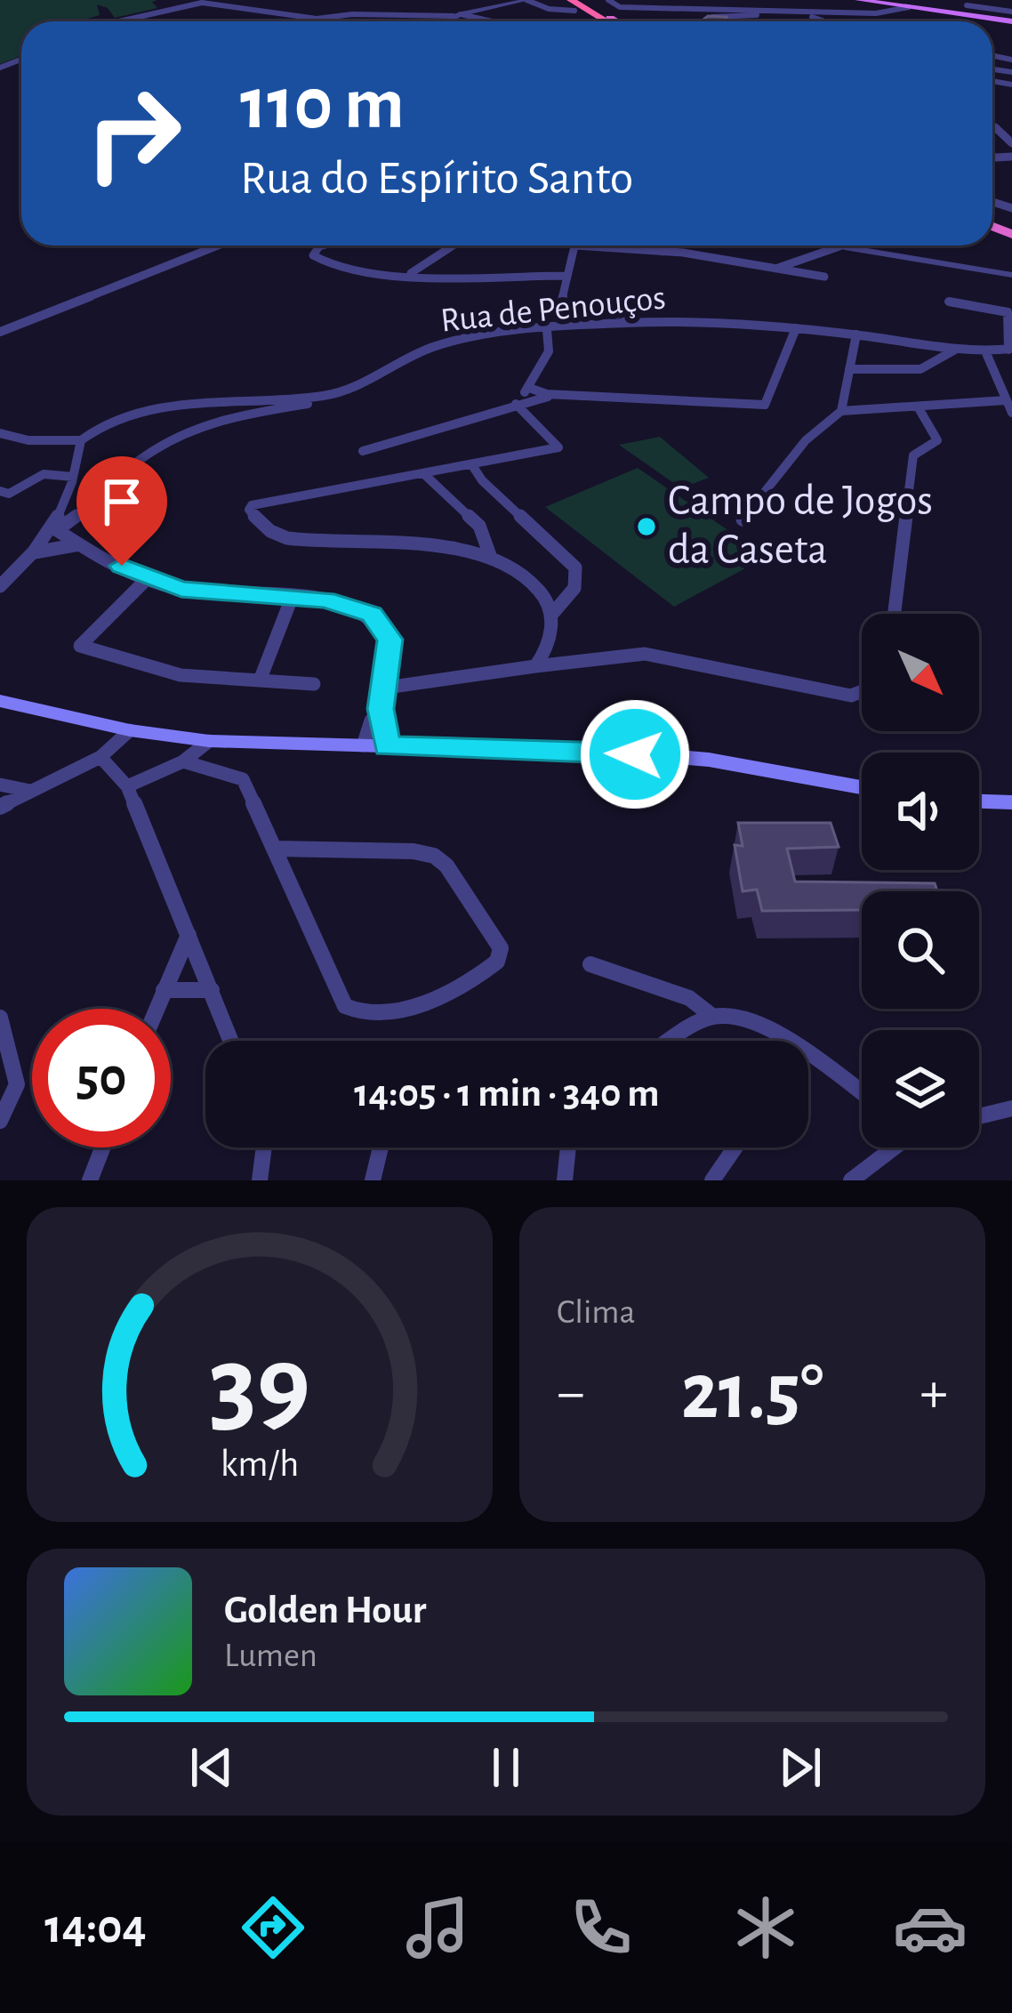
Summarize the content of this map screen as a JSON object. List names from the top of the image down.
{
  "streets": {
    "street": ["Rua de Penouços"]
  },
  "places": ["Campo de Jogos da Caseta"],
  "north": "bottom right",
  "page": {
    "turn": ["110 m", "Rua do Espírito Santo"],
    "limit": "50",
    "trip": "14:05 · 1 min · 340 m",
    "tile": "Clima",
    "heat": ["−", "21.5°", "+"],
    "song": ["Golden Hour", "Lumen"],
    "tabs": "14:04",
    "gauge": ["39", "km/h"]
  }
}
